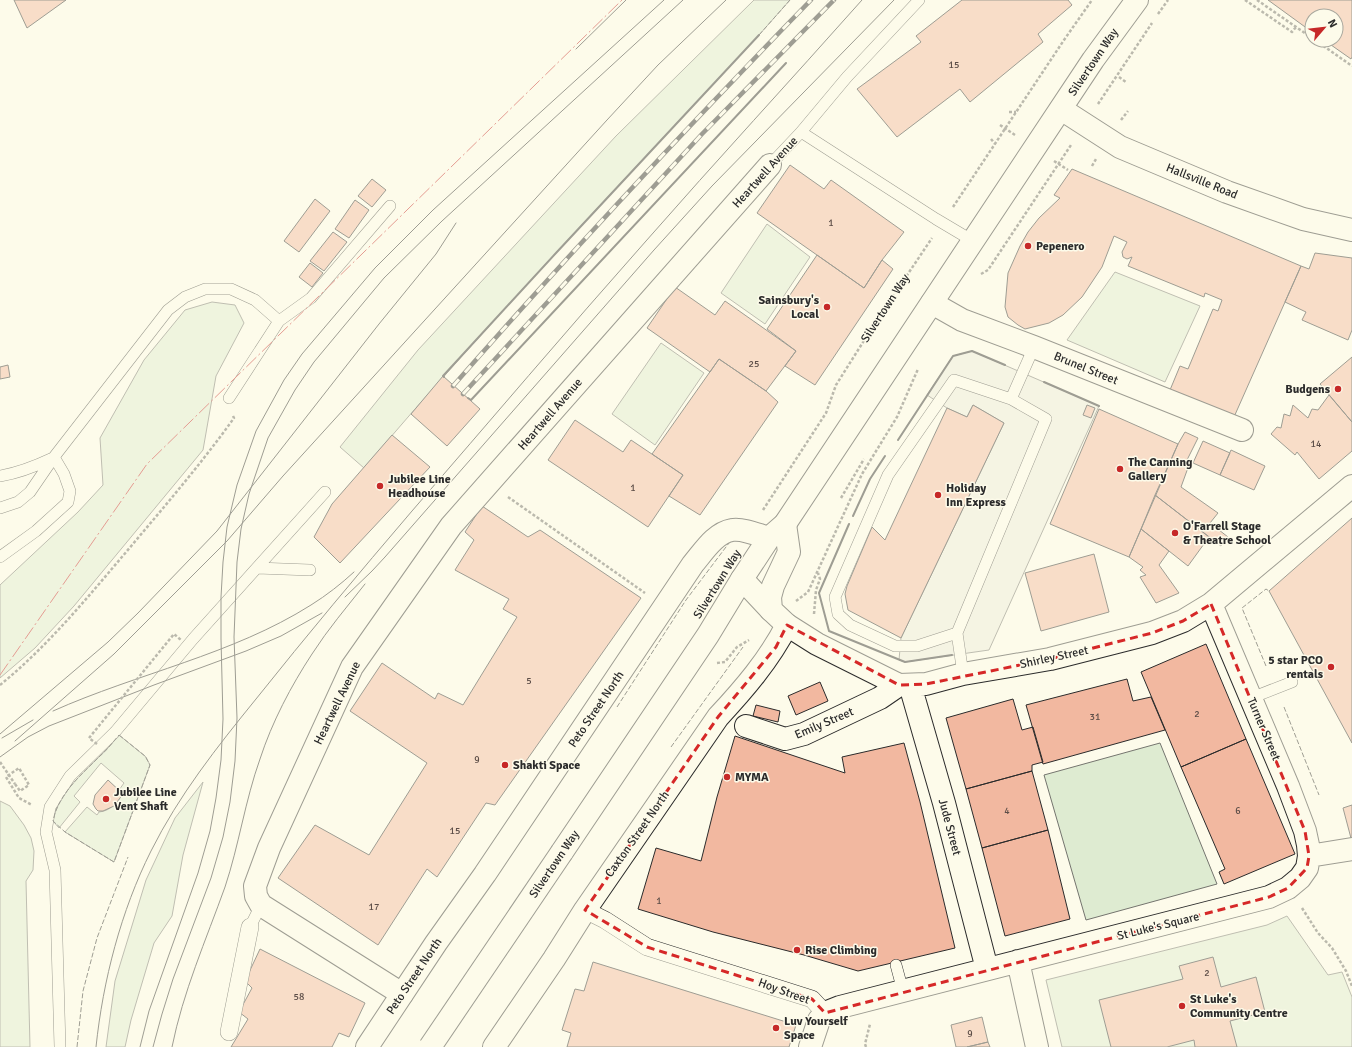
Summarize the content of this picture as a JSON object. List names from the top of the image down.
{
  "streets": {
    "street": [
      "Silvertown Way",
      "Heartwell Avenue",
      "Hallsville Road",
      "Brunel Street",
      "Shirley Street",
      "Peto Street North",
      "Emily Street",
      "Turner Street",
      "Jude Street",
      "Caxton Street North",
      "St Luke's Square",
      "Hoy Street"
    ]
  },
  "crossings": [
    ["Silvertown Way", "Heartwell Avenue"],
    ["Silvertown Way", "Hallsville Road"],
    ["Silvertown Way", "Brunel Street"],
    ["Silvertown Way", "Peto Street North"],
    ["Shirley Street", "Emily Street"],
    ["Shirley Street", "Turner Street"],
    ["Shirley Street", "Jude Street"],
    ["Emily Street", "Jude Street"],
    ["Turner Street", "St Luke's Square"],
    ["Jude Street", "St Luke's Square"],
    ["Caxton Street North", "Hoy Street"]
  ],
  "places": [
    "Pepenero",
    "Sainsbury's Local",
    "Budgens",
    "The Canning Gallery",
    "Jubilee Line Headhouse",
    "Holiday Inn Express",
    "O'Farrell Stage & Theatre School",
    "5 star PCO rentals",
    "Shakti Space",
    "MYMA",
    "Jubilee Line Vent Shaft",
    "Rise Climbing",
    "St Luke's Community Centre",
    "Luv Yourself Space"
  ],
  "house_numbers": [
    "15",
    "1",
    "25",
    "14",
    "1",
    "5",
    "2",
    "31",
    "9",
    "4",
    "6",
    "15",
    "1",
    "17",
    "2",
    "58",
    "9"
  ],
  "north": "top right"
}
